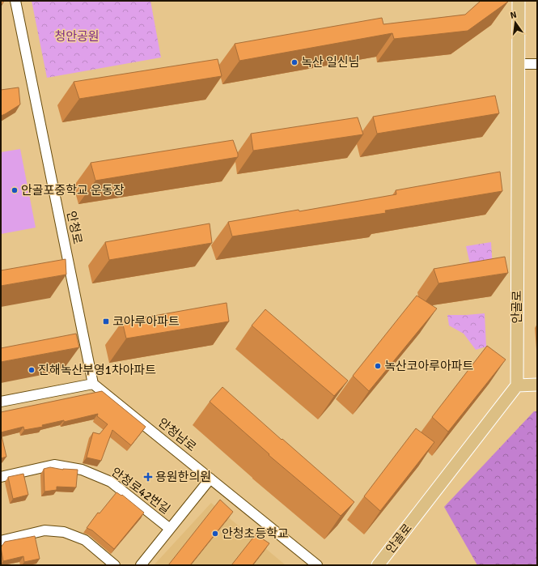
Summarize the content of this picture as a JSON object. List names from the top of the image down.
{
  "streets": {
    "main road": ["안골로"],
    "street": ["안청로", "안청남로", "안청로42번길"]
  },
  "crossings": [
    ["안청로", "안청남로"]
  ],
  "parks": ["청안공원"],
  "places": {
    "other": [
      "녹산 일신님",
      "안골포중학교 운동장",
      "녹산코아루아파트",
      "진해녹산부영1차아파트",
      "안청초등학교"
    ],
    "transit": ["코아루아파트"],
    "health": ["용원한의원"]
  },
  "north": "top"
}
